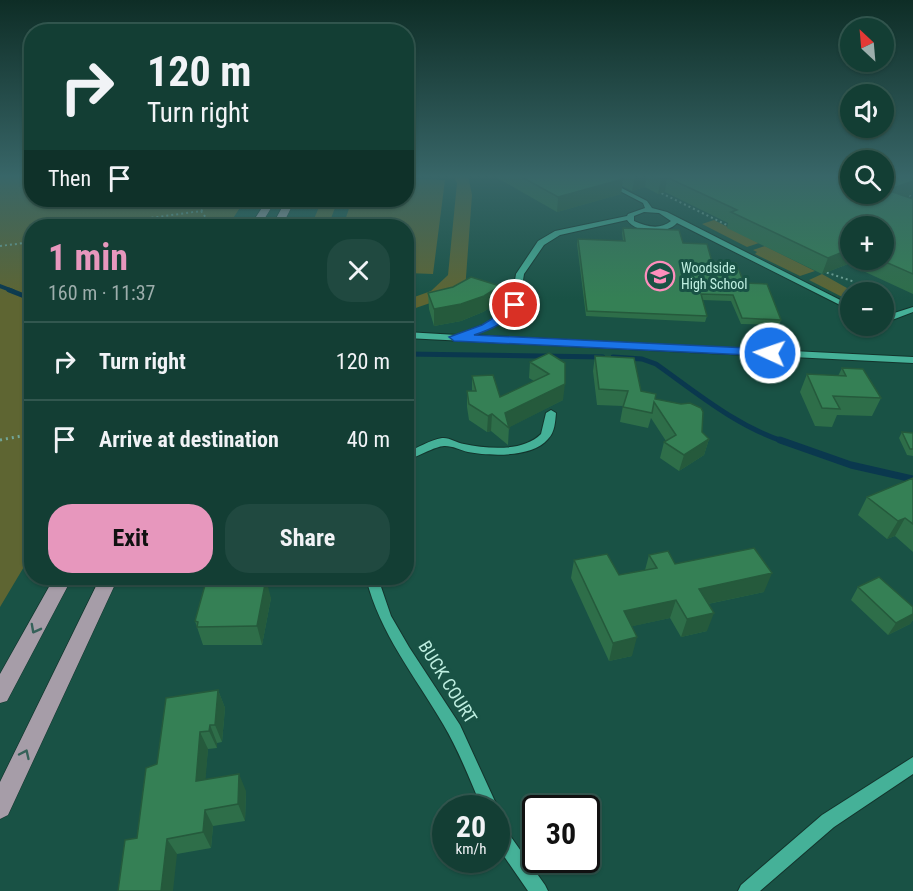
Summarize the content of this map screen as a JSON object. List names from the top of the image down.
{
  "streets": {
    "street": ["BUCK COURT"]
  },
  "places": {
    "school or university": ["Woodside High School"]
  },
  "north": "top left",
  "page": {
    "map_buttons": ["+", "−"],
    "turn": ["120 m", "Turn right"],
    "then": "Then",
    "heading": ["1 min", "160 m · 11:37"],
    "list": [
      {
        "name": "Turn right",
        "value": "120 m"
      },
      {
        "name": "Arrive at destination",
        "value": "40 m"
      }
    ],
    "buttons": ["Exit", "Share"],
    "speed": "20 km/h",
    "limit": "30"
  }
}
